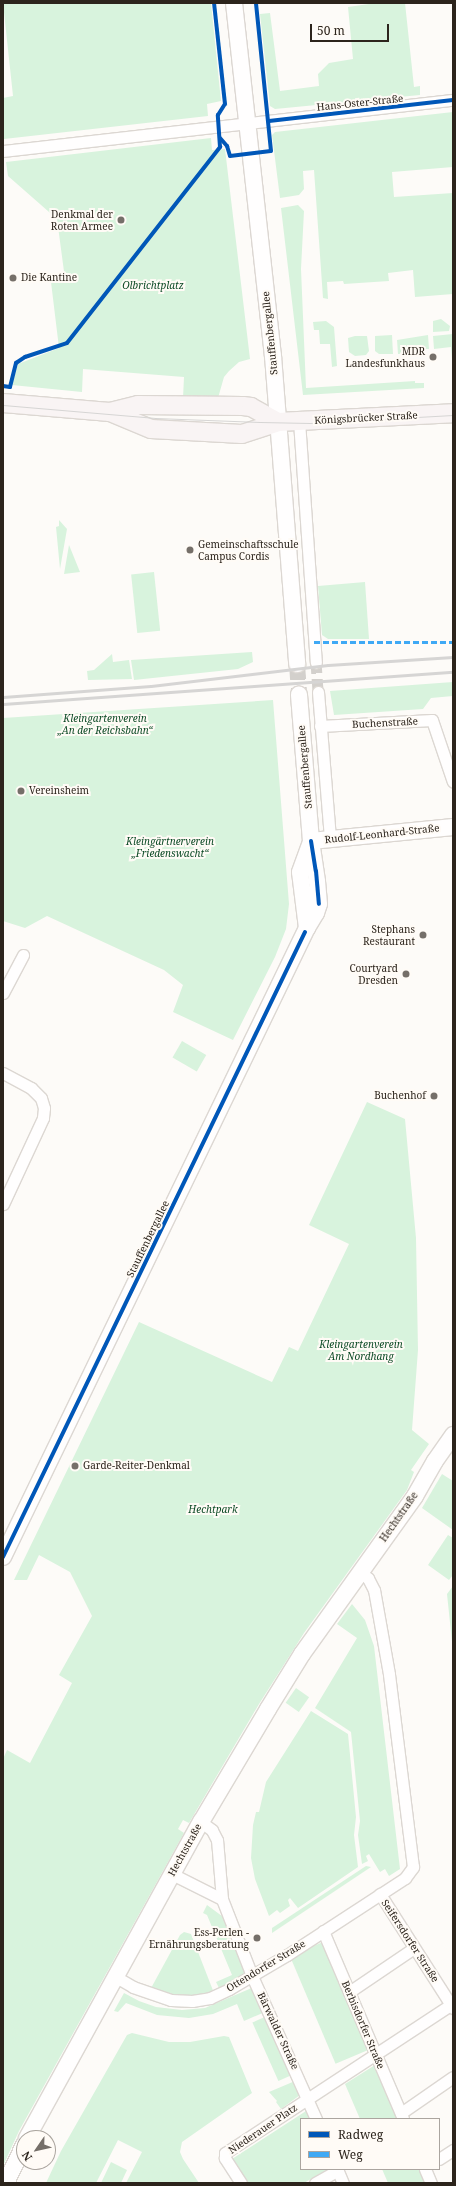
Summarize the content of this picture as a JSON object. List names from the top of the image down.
{
  "streets": {
    "main road": [
      "Stauffenbergallee",
      "Königsbrücker Straße",
      "Rudolf-Leonhard-Straße",
      "Hechtstraße"
    ],
    "street": [
      "Hans-Oster-Straße",
      "Buchenstraße",
      "Seifersdorfer Straße",
      "Ottendorfer Straße",
      "Berbisdorfer Straße",
      "Bärwalder Straße",
      "Niederauer Platz"
    ]
  },
  "crossings": [
    ["Hans-Oster-Straße", "Stauffenbergallee"],
    ["Stauffenbergallee", "Königsbrücker Straße"],
    ["Stauffenbergallee", "Buchenstraße"],
    ["Stauffenbergallee", "Rudolf-Leonhard-Straße"],
    ["Hechtstraße", "Ottendorfer Straße"],
    ["Hechtstraße", "Bärwalder Straße"],
    ["Seifersdorfer Straße", "Ottendorfer Straße"],
    ["Ottendorfer Straße", "Berbisdorfer Straße"],
    ["Ottendorfer Straße", "Bärwalder Straße"],
    ["Bärwalder Straße", "Niederauer Platz"]
  ],
  "parks": [
    "Olbrichtplatz",
    "Kleingartenverein „An der Reichsbahn“",
    "Kleingärtnerverein „Friedenswacht“",
    "Kleingartenverein Am Nordhang",
    "Hechtpark"
  ],
  "places": [
    "Denkmal der Roten Armee",
    "Die Kantine",
    "MDR Landesfunkhaus",
    "Gemeinschaftsschule Campus Cordis",
    "Vereinsheim",
    "Stephans Restaurant",
    "Courtyard Dresden",
    "Buchenhof",
    "Garde-Reiter-Denkmal",
    "Ess-Perlen - Ernährungsberatung"
  ],
  "legend": ["Radweg", "Weg"],
  "scale_bar": "50 m",
  "north": "bottom left"
}
